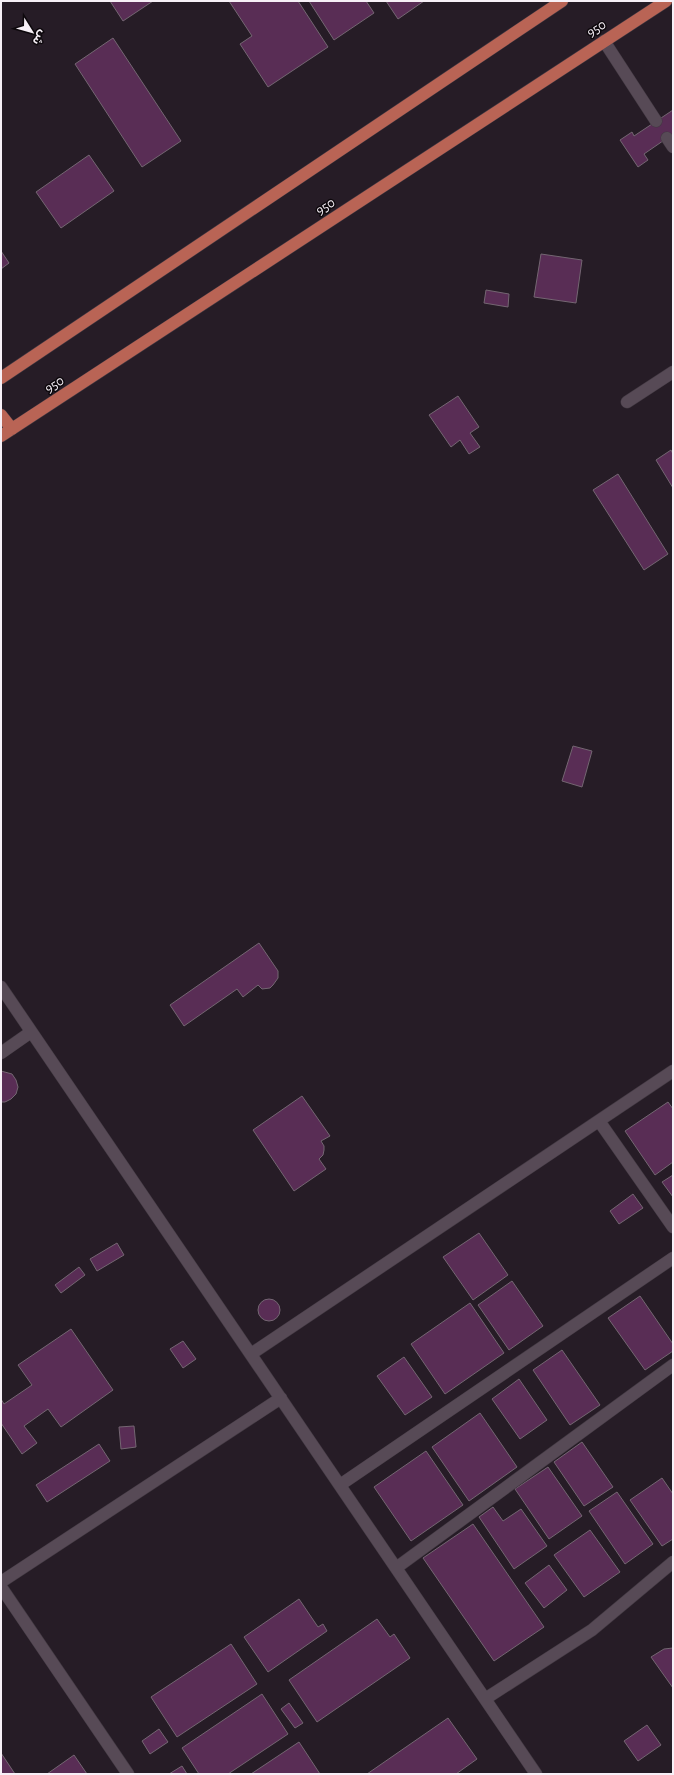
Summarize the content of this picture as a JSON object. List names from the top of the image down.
{
  "streets": {
    "main road": ["950"]
  },
  "north": "bottom right"
}
